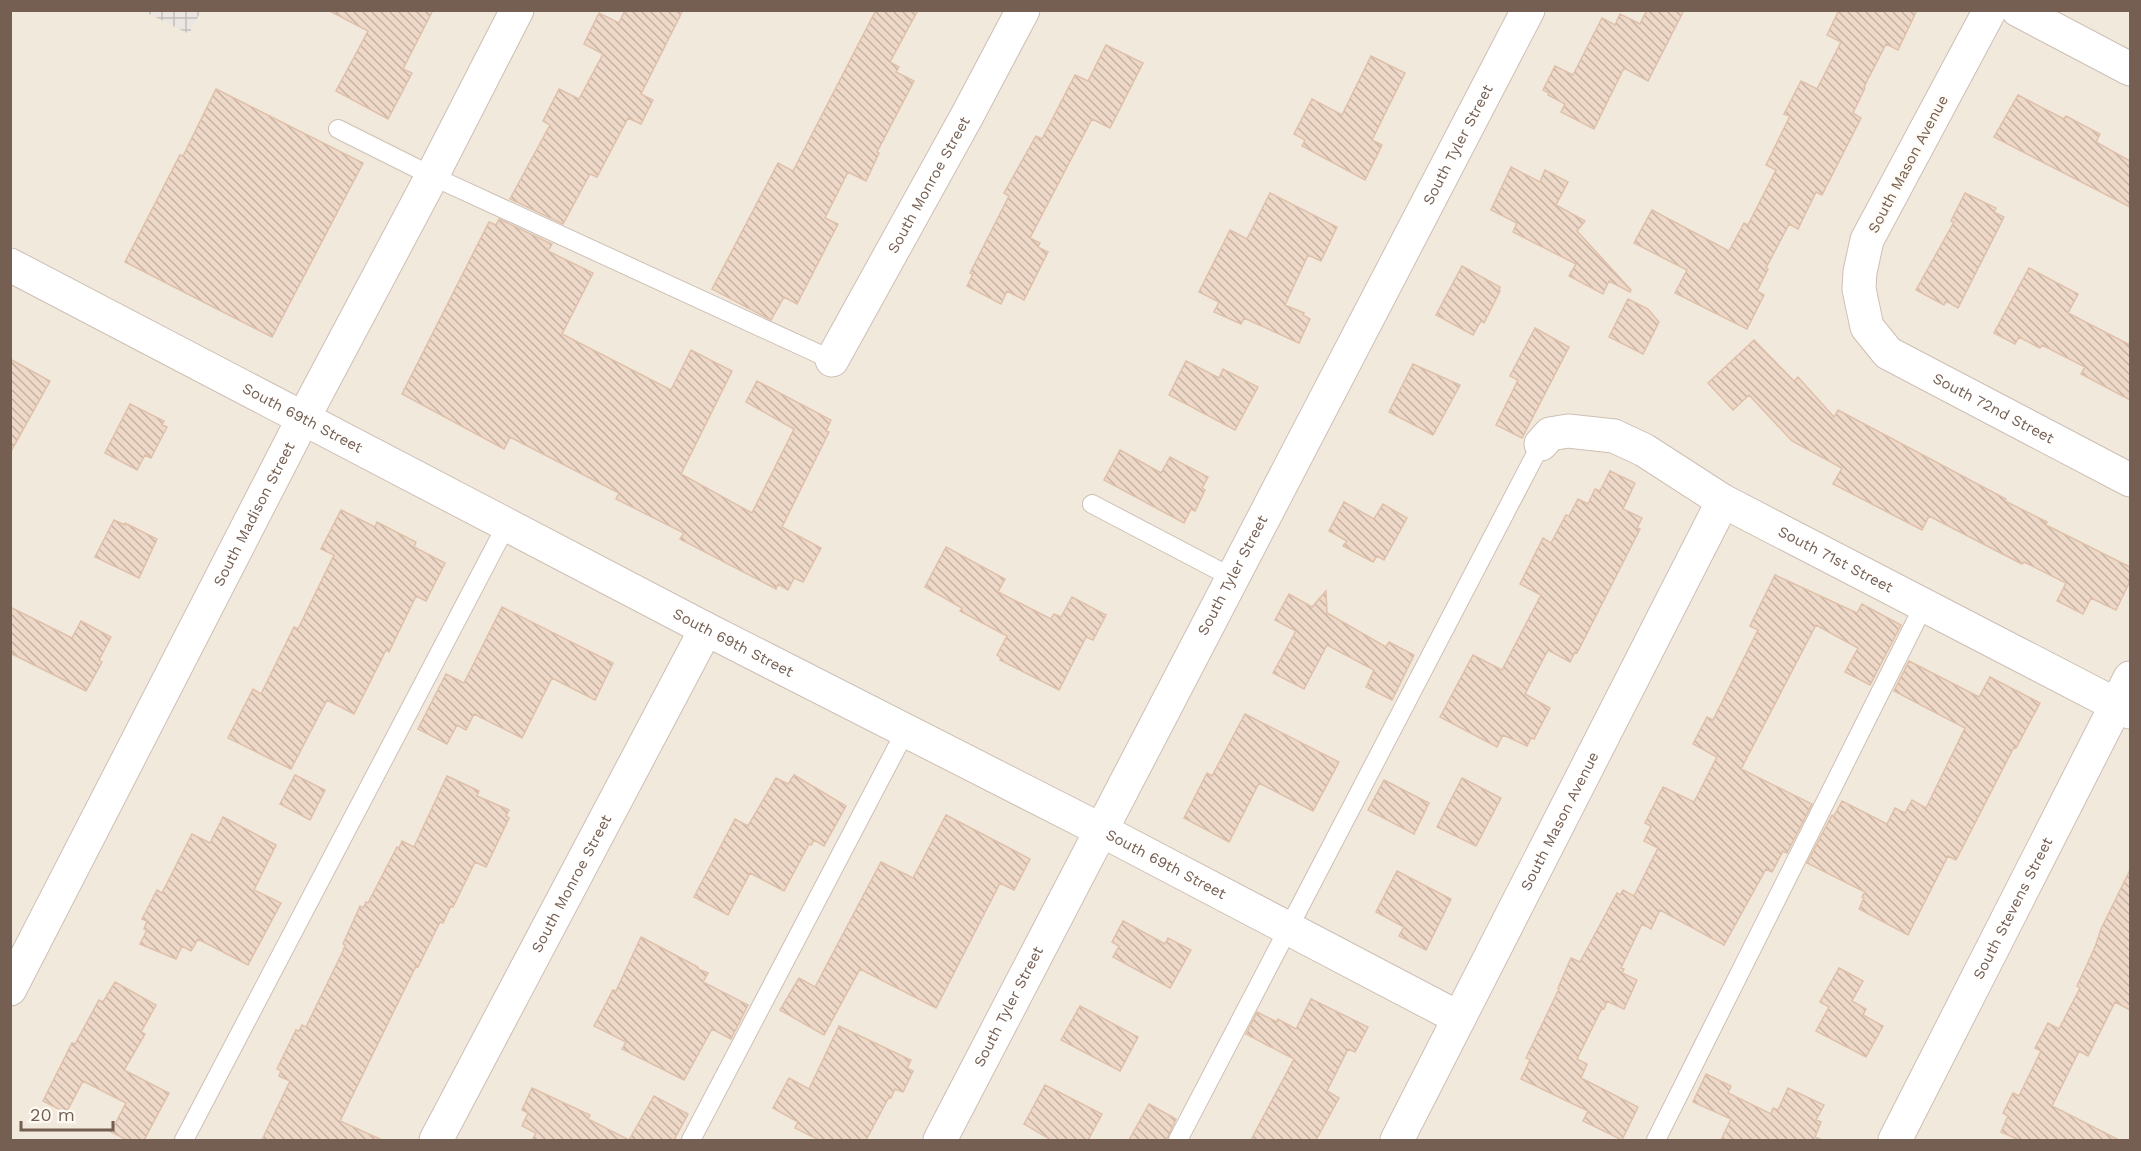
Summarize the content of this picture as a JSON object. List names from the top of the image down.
{
  "streets": {
    "street": [
      "South Tyler Street",
      "South Mason Avenue",
      "South Monroe Street",
      "South 72nd Street",
      "South 69th Street",
      "South Madison Street",
      "South 71st Street",
      "South Stevens Street"
    ]
  },
  "crossings": [
    ["South Tyler Street", "South 69th Street"],
    ["South Mason Avenue", "South 72nd Street"],
    ["South Mason Avenue", "South 69th Street"],
    ["South Mason Avenue", "South 71st Street"],
    ["South Monroe Street", "South 69th Street"],
    ["South 69th Street", "South Madison Street"],
    ["South 71st Street", "South Stevens Street"]
  ],
  "scale_bar": "20 m"
}
